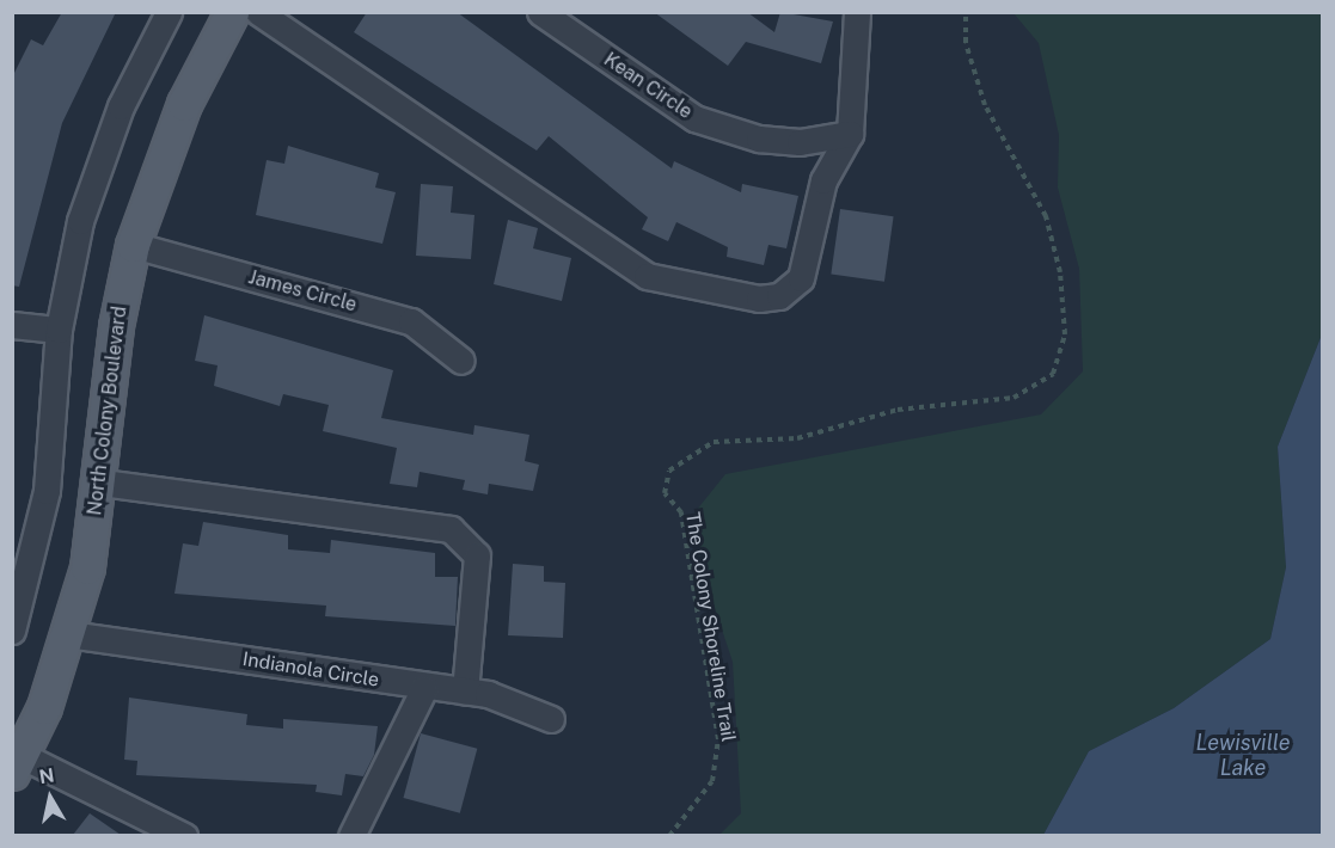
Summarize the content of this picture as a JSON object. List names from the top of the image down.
{
  "streets": {
    "main road": ["North Colony Boulevard"],
    "street": ["Kean Circle", "James Circle", "Indianola Circle"],
    "path": ["The Colony Shoreline Trail"]
  },
  "crossings": [
    ["James Circle", "North Colony Boulevard"],
    ["North Colony Boulevard", "Indianola Circle"]
  ],
  "water": ["Lewisville Lake"],
  "north": "top"
}
